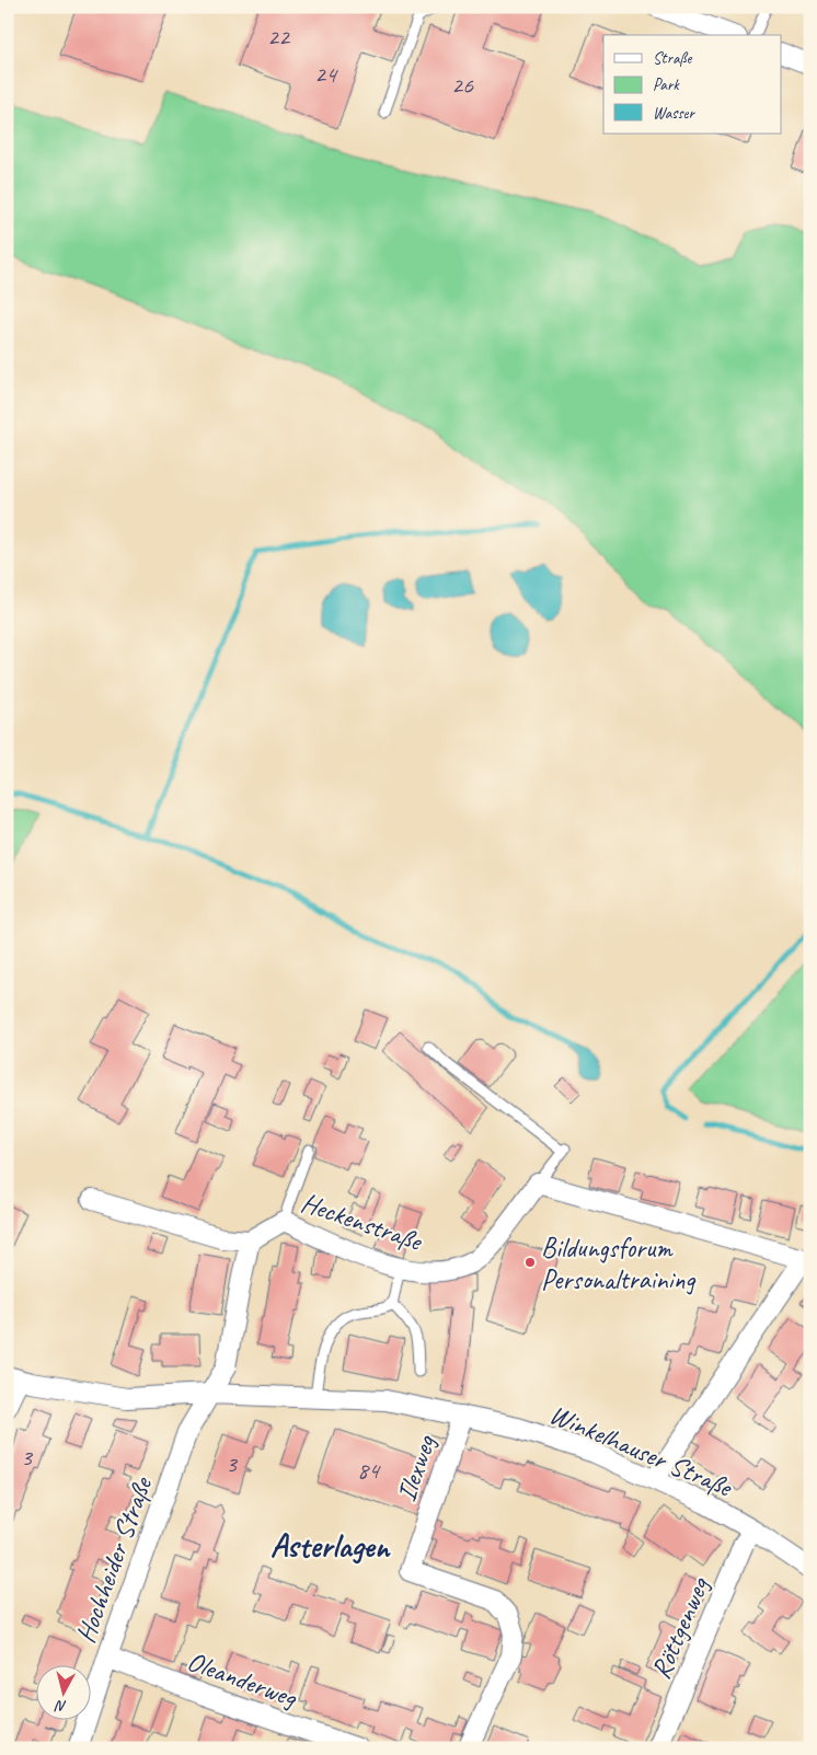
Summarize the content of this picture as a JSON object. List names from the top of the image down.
{
  "streets": {
    "street": [
      "Heckenstraße",
      "Winkelhauser Straße",
      "Ilexweg",
      "Hochheider Straße",
      "Röttgenweg",
      "Oleanderweg"
    ]
  },
  "crossings": [
    ["Winkelhauser Straße", "Ilexweg"],
    ["Winkelhauser Straße", "Hochheider Straße"],
    ["Winkelhauser Straße", "Röttgenweg"],
    ["Hochheider Straße", "Oleanderweg"]
  ],
  "districts": ["Asterlagen"],
  "places": ["Bildungsforum Personaltraining"],
  "house_numbers": [
    "22",
    "24",
    "26",
    "3",
    "3",
    "84"
  ],
  "legend": ["Straße", "Park", "Wasser"],
  "north": "bottom"
}
